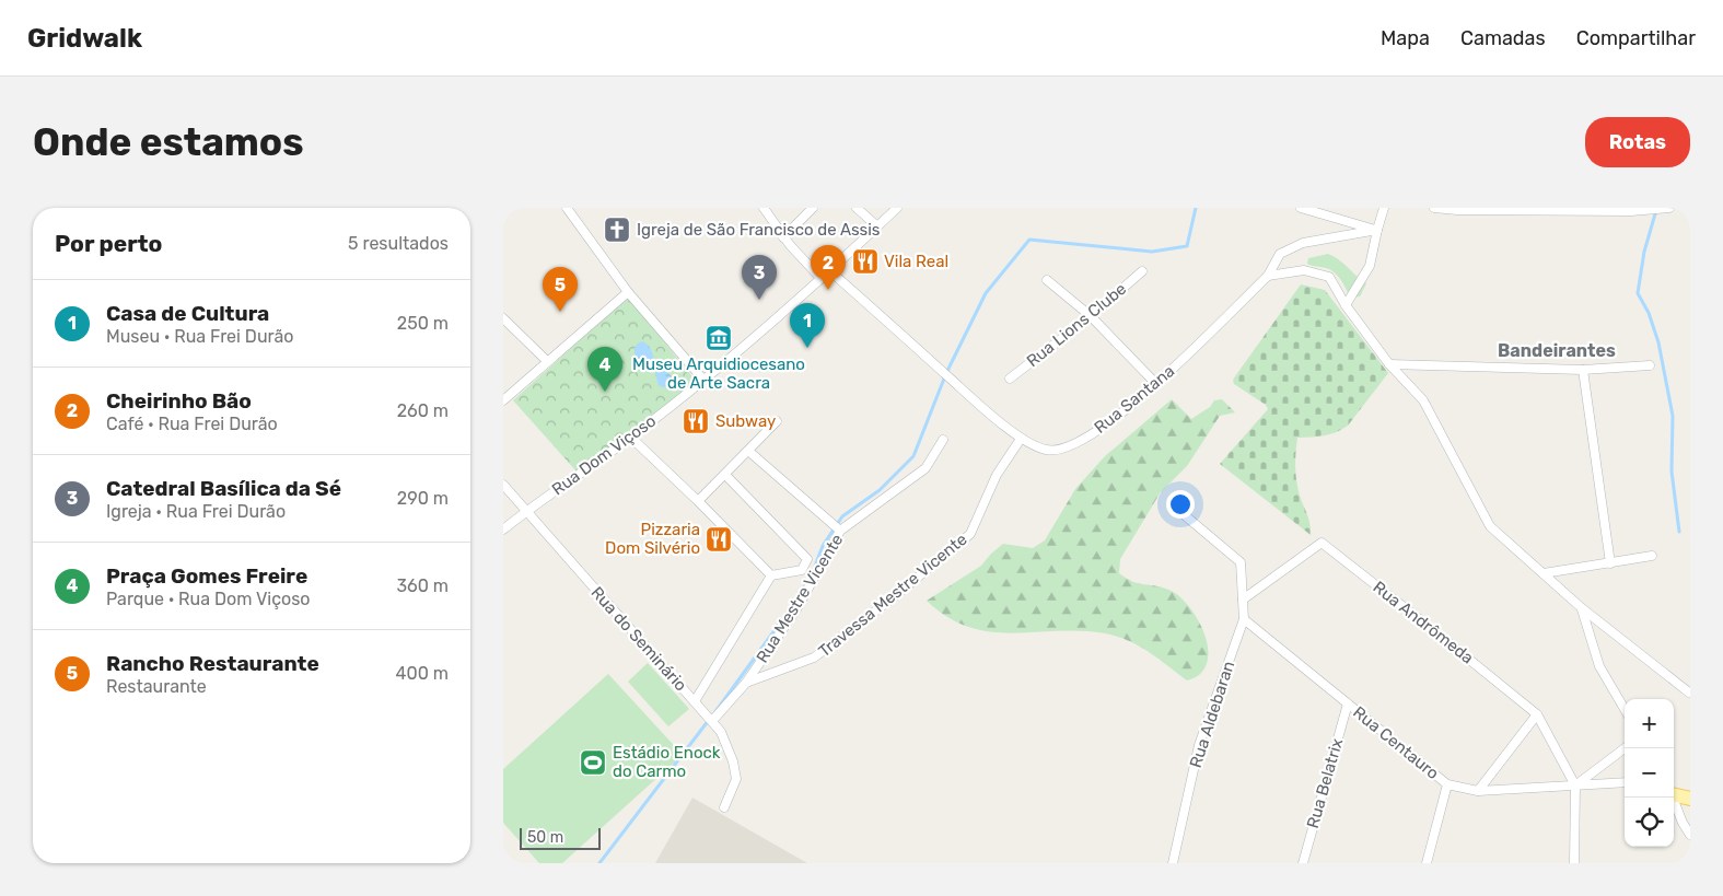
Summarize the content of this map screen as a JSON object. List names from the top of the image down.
{
  "streets": {
    "street": [
      "Rua Lions Clube",
      "Rua Santana",
      "Rua Dom Viçoso",
      "Travessa Mestre Vicente",
      "Rua Mestre Vicente",
      "Rua Andrômeda",
      "Rua do Seminário",
      "Rua Aldebaran",
      "Rua Centauro",
      "Rua Belatrix"
    ]
  },
  "crossings": [
    ["Rua Santana", "Rua Dom Viçoso"],
    ["Rua Santana", "Travessa Mestre Vicente"],
    ["Rua Dom Viçoso", "Rua do Seminário"],
    ["Travessa Mestre Vicente", "Rua Mestre Vicente"],
    ["Rua Mestre Vicente", "Rua do Seminário"],
    ["Rua Andrômeda", "Rua Aldebaran"],
    ["Rua Andrômeda", "Rua Centauro"],
    ["Rua Aldebaran", "Rua Centauro"],
    ["Rua Centauro", "Rua Belatrix"]
  ],
  "districts": ["Bandeirantes"],
  "places": {
    "church": ["Igreja de São Francisco de Assis"],
    "restaurant": ["Vila Real", "Subway", "Pizzaria Dom Silvério"],
    "museum": ["Museu Arquidiocesano de Arte Sacra"],
    "sports": ["Estádio Enock do Carmo"]
  },
  "scale_bar": "50 m",
  "page": {
    "header": "Gridwalk",
    "nav": ["Mapa", "Camadas", "Compartilhar"],
    "buttons": "Rotas",
    "title": "Onde estamos",
    "heading": ["Por perto", "5 resultados"],
    "pins": [
      "2",
      "3",
      "5",
      "1",
      "4"
    ],
    "list": [
      {
        "mark": "1",
        "name": "Casa de Cultura",
        "note": "Museu · Rua Frei Durão",
        "value": "250 m"
      },
      {
        "mark": "2",
        "name": "Cheirinho Bão",
        "note": "Café · Rua Frei Durão",
        "value": "260 m"
      },
      {
        "mark": "3",
        "name": "Catedral Basílica da Sé",
        "note": "Igreja · Rua Frei Durão",
        "value": "290 m"
      },
      {
        "mark": "4",
        "name": "Praça Gomes Freire",
        "note": "Parque · Rua Dom Viçoso",
        "value": "360 m"
      },
      {
        "mark": "5",
        "name": "Rancho Restaurante",
        "note": "Restaurante",
        "value": "400 m"
      }
    ],
    "map_buttons": ["+", "−"],
    "scale": "50 m"
  }
}
